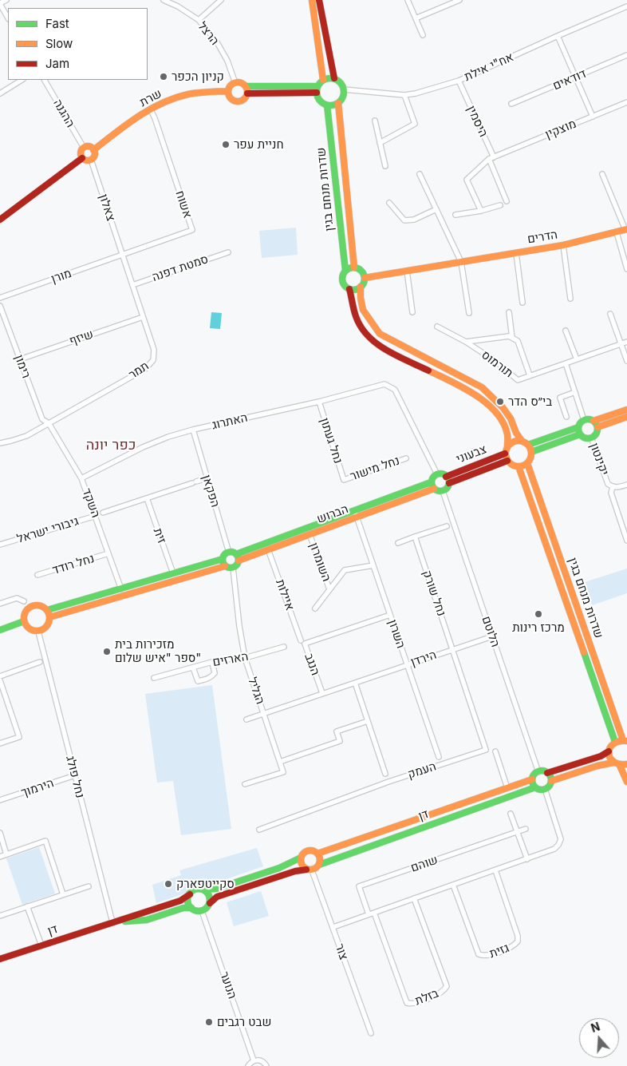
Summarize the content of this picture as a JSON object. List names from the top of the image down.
{
  "streets": {
    "street": [
      "הרצל",
      "אח\"י אילת",
      "דודאים",
      "שרת",
      "ההגנה",
      "היסמין",
      "מוצקין",
      "שדרות מנחם בגין",
      "אשוח",
      "צאלון",
      "הדרים",
      "סמטת דפנה",
      "מורן",
      "שיזף",
      "תורמוס",
      "רימון",
      "תמר",
      "האתרוג",
      "נחל געתון",
      "צבעוני",
      "יקינטון",
      "נחל מישור",
      "הפקאן",
      "השקד",
      "הברוש",
      "גיבורי ישראל",
      "זית",
      "השומרון",
      "נחל רודד",
      "נחל שורק",
      "איילות",
      "הלוטם",
      "השרון",
      "הירדן",
      "הארזים",
      "הנגב",
      "הגליל",
      "העמק",
      "נחל פולג",
      "הירמוך",
      "דן",
      "שוהם",
      "גזית",
      "צור",
      "הנוער",
      "בזלת"
    ]
  },
  "crossings": [
    ["הרצל", "שרת"],
    ["אח\"י אילת", "היסמין"],
    ["אח\"י אילת", "שדרות מנחם בגין"],
    ["שרת", "ההגנה"],
    ["שרת", "אשוח"],
    ["שרת", "צאלון"],
    ["ההגנה", "צאלון"],
    ["היסמין", "מוצקין"],
    ["שדרות מנחם בגין", "הדרים"],
    ["שדרות מנחם בגין", "צבעוני"],
    ["אשוח", "צאלון"],
    ["אשוח", "מורן"],
    ["אשוח", "תמר"],
    ["צאלון", "מורן"],
    ["צאלון", "תמר"],
    ["סמטת דפנה", "תמר"],
    ["מורן", "תמר"],
    ["שיזף", "רימון"],
    ["שיזף", "תמר"],
    ["רימון", "תמר"],
    ["רימון", "השקד"],
    ["תמר", "השקד"],
    ["האתרוג", "נחל געתון"],
    ["האתרוג", "צבעוני"],
    ["האתרוג", "הפקאן"],
    ["האתרוג", "השקד"],
    ["האתרוג", "הברוש"],
    ["האתרוג", "הלוטם"],
    ["נחל געתון", "נחל מישור"],
    ["צבעוני", "הברוש"],
    ["צבעוני", "הלוטם"],
    ["הפקאן", "הברוש"],
    ["הפקאן", "הגליל"],
    ["השקד", "גיבורי ישראל"],
    ["השקד", "נחל רודד"],
    ["הברוש", "השומרון"],
    ["הברוש", "איילות"],
    ["הברוש", "הלוטם"],
    ["הברוש", "השרון"],
    ["הברוש", "הגליל"],
    ["השומרון", "השרון"],
    ["נחל שורק", "הירדן"],
    ["נחל שורק", "העמק"],
    ["הלוטם", "הירדן"],
    ["הלוטם", "דן"],
    ["השרון", "הירדן"],
    ["השרון", "הנגב"],
    ["הירדן", "הנגב"],
    ["הירדן", "העמק"],
    ["הארזים", "הגליל"],
    ["נחל פולג", "הירמוך"],
    ["נחל פולג", "דן"],
    ["דן", "צור"],
    ["דן", "הנוער"]
  ],
  "districts": ["כפר יונה"],
  "places": [
    "קניון הכפר",
    "חניית עפר",
    "בי״ס הדר",
    "מרכז רינות",
    "מזכירות בית ספר \"איש שלום\"",
    "סקייטפארק",
    "שבט רגבים"
  ],
  "legend": ["Fast", "Slow", "Jam"],
  "north": "top"
}
